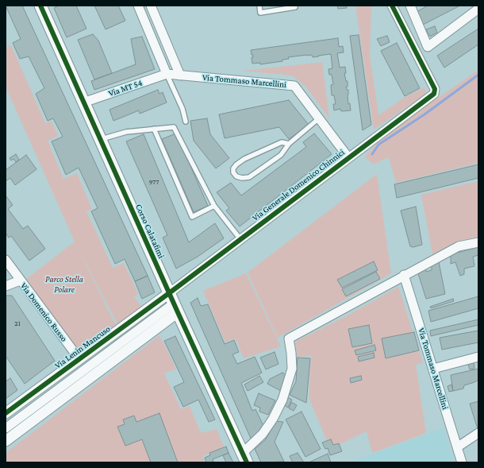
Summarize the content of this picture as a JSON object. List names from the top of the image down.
{
  "streets": {
    "main road": ["Corso Calatafimi"],
    "street": [
      "Via Tommaso Marcellini",
      "Via MT 54",
      "Via Generale Domenico Chinnici",
      "Via Domenico Russo",
      "Via Lenin Mancuso"
    ]
  },
  "crossings": [
    ["Via Tommaso Marcellini", "Via MT 54"],
    ["Via Tommaso Marcellini", "Via Generale Domenico Chinnici"],
    ["Via MT 54", "Corso Calatafimi"],
    ["Via Generale Domenico Chinnici", "Corso Calatafimi"],
    ["Via Generale Domenico Chinnici", "Via Lenin Mancuso"],
    ["Corso Calatafimi", "Via Lenin Mancuso"],
    ["Via Domenico Russo", "Via Lenin Mancuso"]
  ],
  "parks": ["Parco Stella Polare"],
  "house_numbers": ["977", "21"]
}
